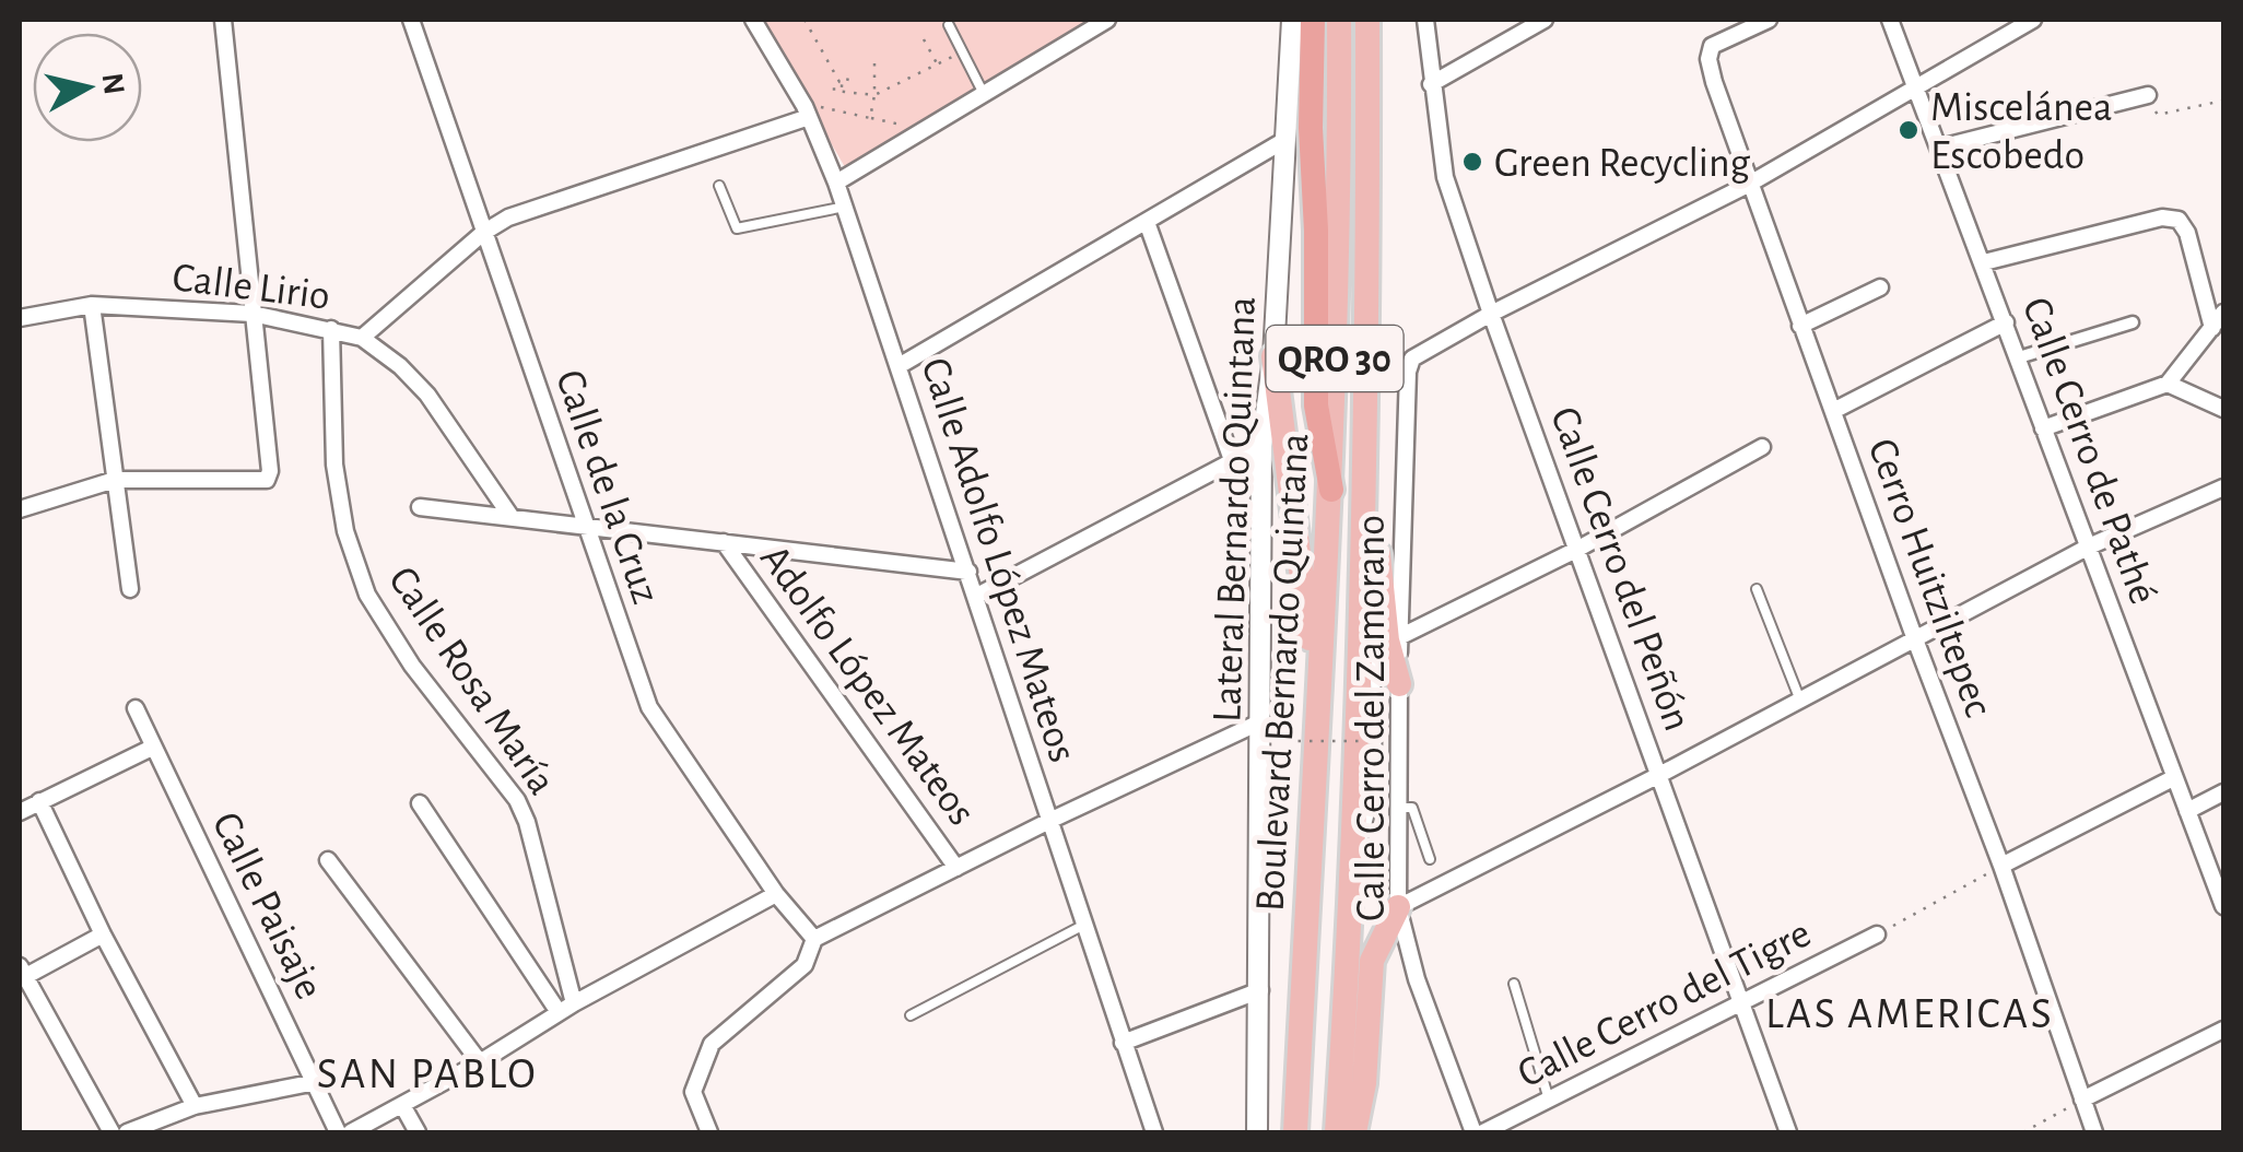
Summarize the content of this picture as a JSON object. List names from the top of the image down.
{
  "streets": {
    "main road": ["QRO 30", "Boulevard Bernardo Quintana"],
    "street": [
      "Calle Lirio",
      "Calle Cerro de Pathé",
      "Calle de la Cruz",
      "Lateral Bernardo Quintana",
      "Calle Adolfo López Mateos",
      "Calle Cerro del Peñón",
      "Cerro Huitziltepec",
      "Calle Rosa María",
      "Adolfo López Mateos",
      "Calle Cerro del Zamorano",
      "Calle Paisaje",
      "Calle Cerro del Tigre"
    ]
  },
  "crossings": [
    ["Calle Lirio", "Calle de la Cruz"],
    ["Calle Lirio", "Calle Adolfo López Mateos"],
    ["Calle Lirio", "Calle Rosa María"],
    ["Calle Cerro del Peñón", "Calle Cerro del Zamorano"],
    ["Calle Cerro del Peñón", "Calle Cerro del Tigre"]
  ],
  "districts": ["LAS AMERICAS", "SAN PABLO"],
  "places": ["Miscelánea Escobedo", "Green Recycling"],
  "north": "right"
}
